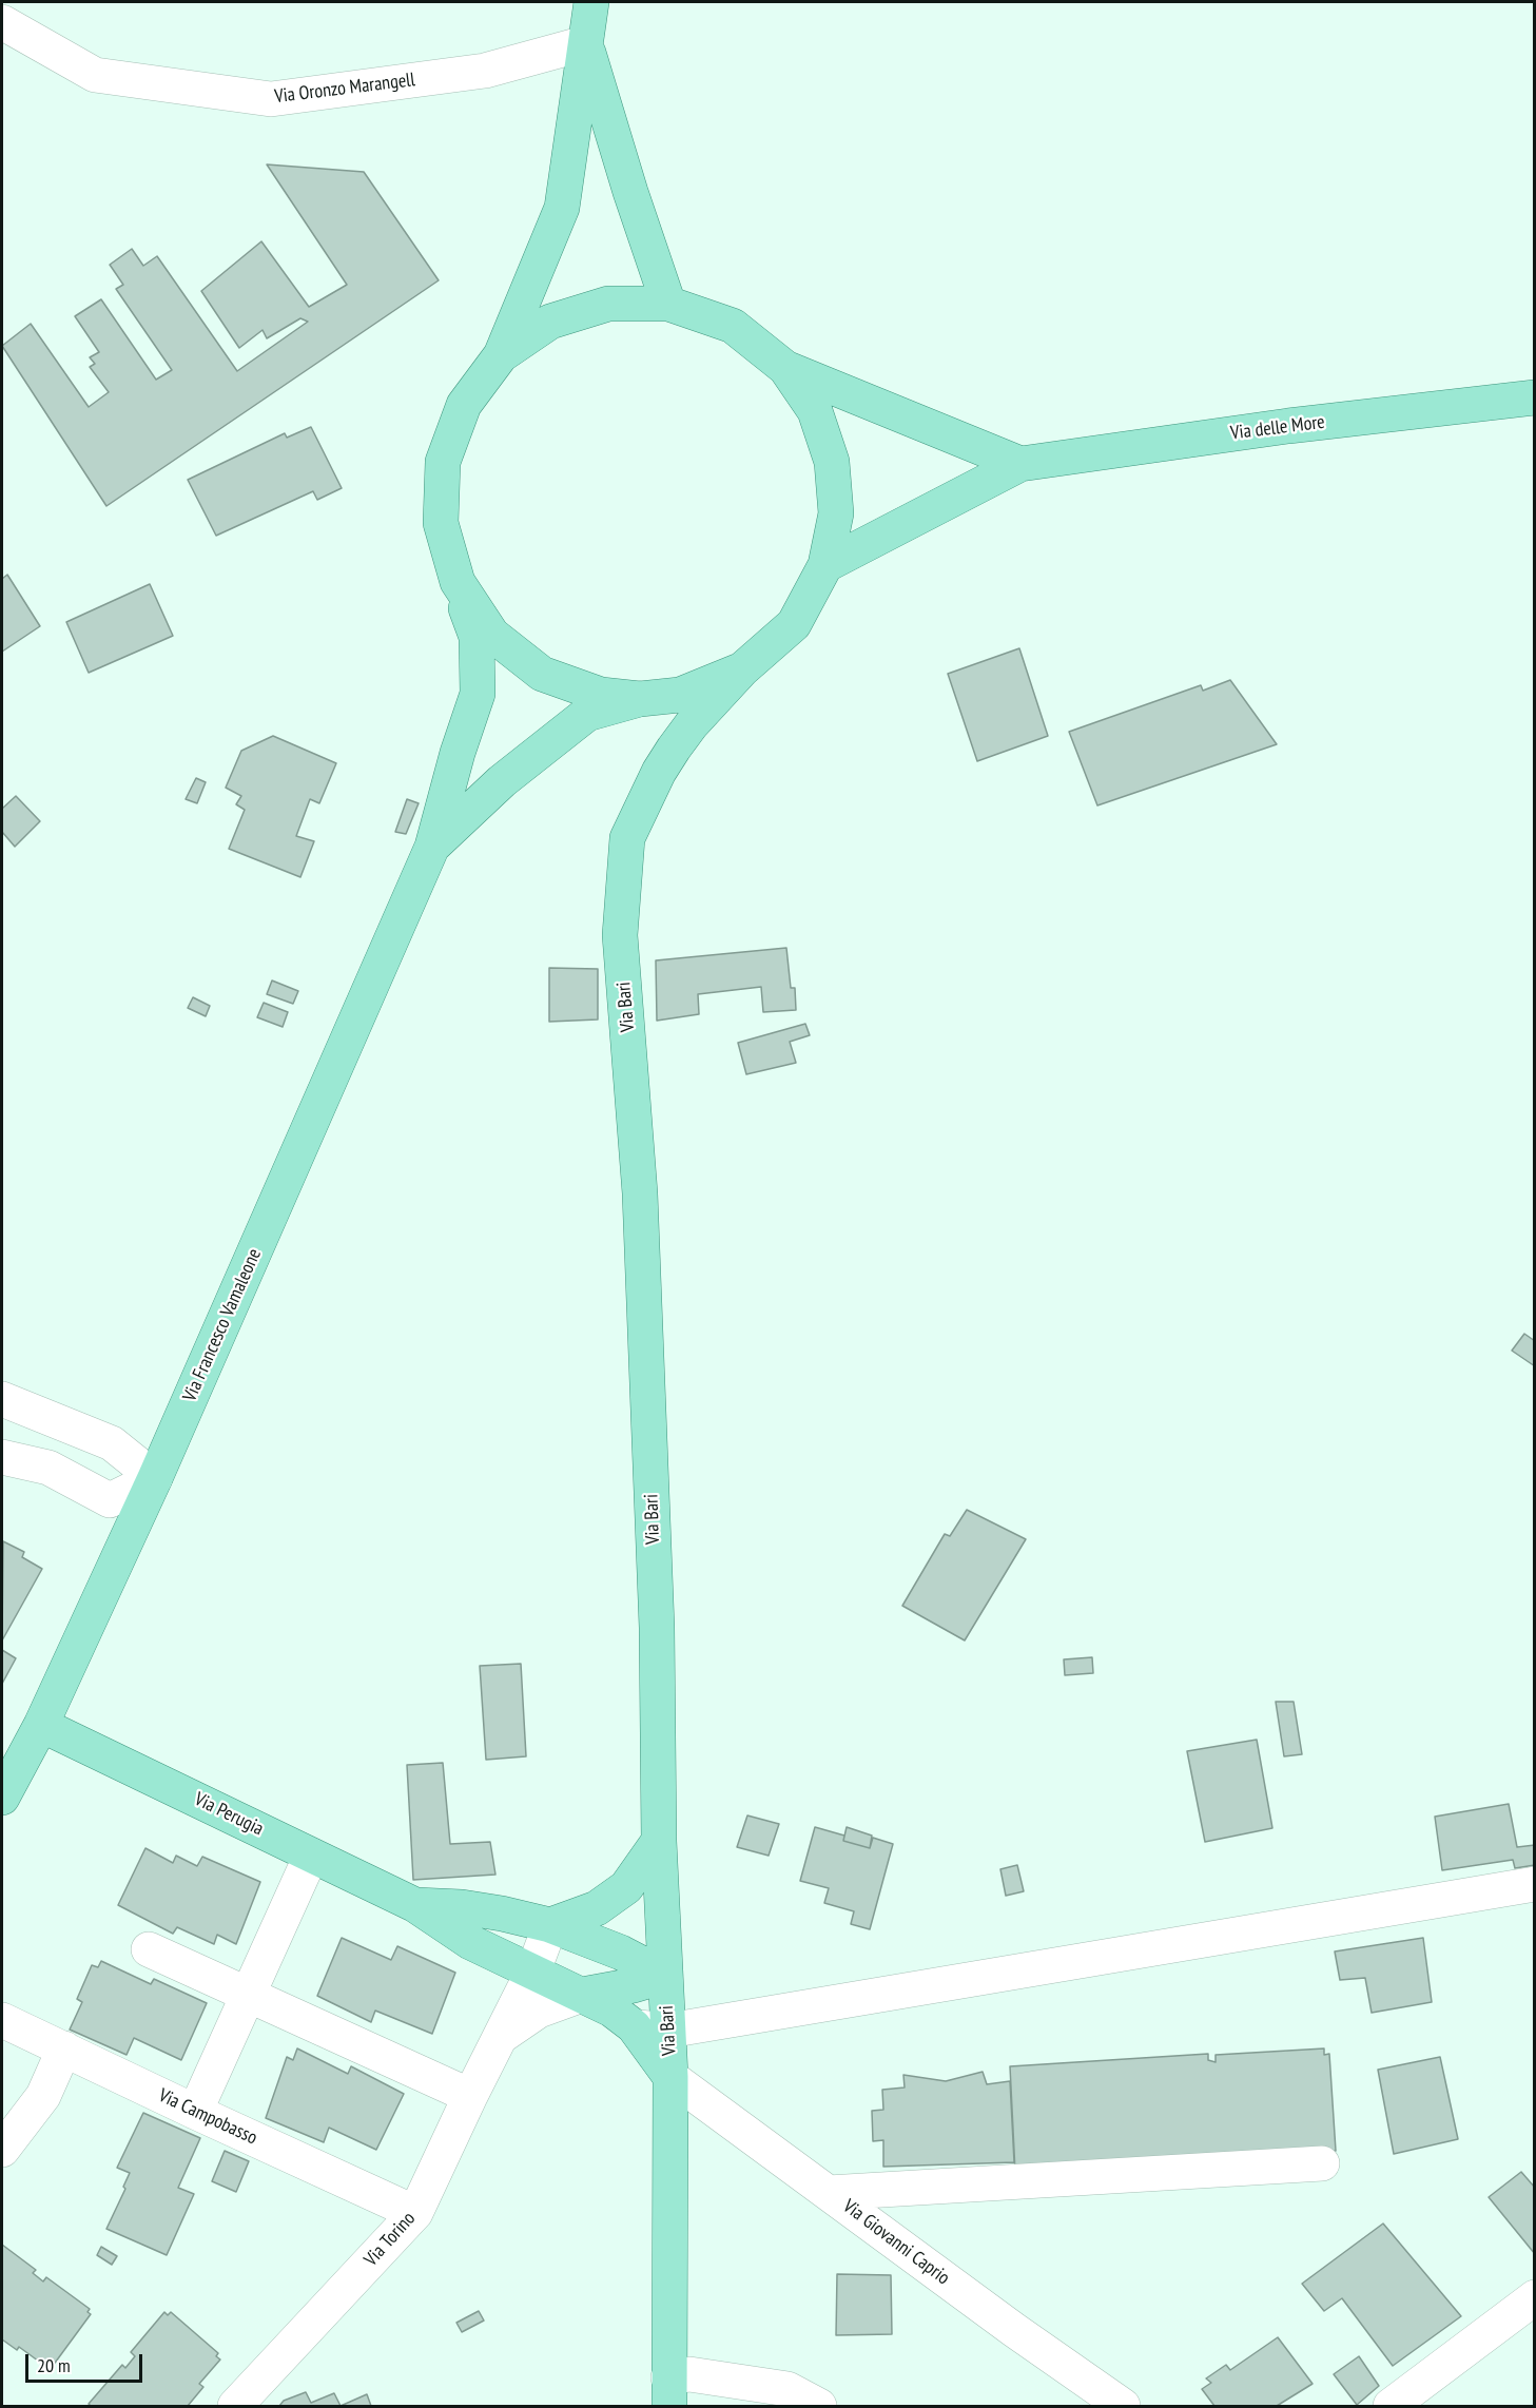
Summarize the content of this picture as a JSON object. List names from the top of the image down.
{
  "streets": {
    "main road": [
      "Via delle More",
      "Via Bari",
      "Via Francesco Vamaleone",
      "Via Perugia"
    ],
    "street": [
      "Via Oronzo Marangell",
      "Via Campobasso",
      "Via Torino",
      "Via Giovanni Caprio"
    ]
  },
  "crossings": [
    ["Via Bari", "Via Giovanni Caprio"],
    ["Via Francesco Vamaleone", "Via Perugia"],
    ["Via Campobasso", "Via Torino"]
  ],
  "scale_bar": "20 m"
}
